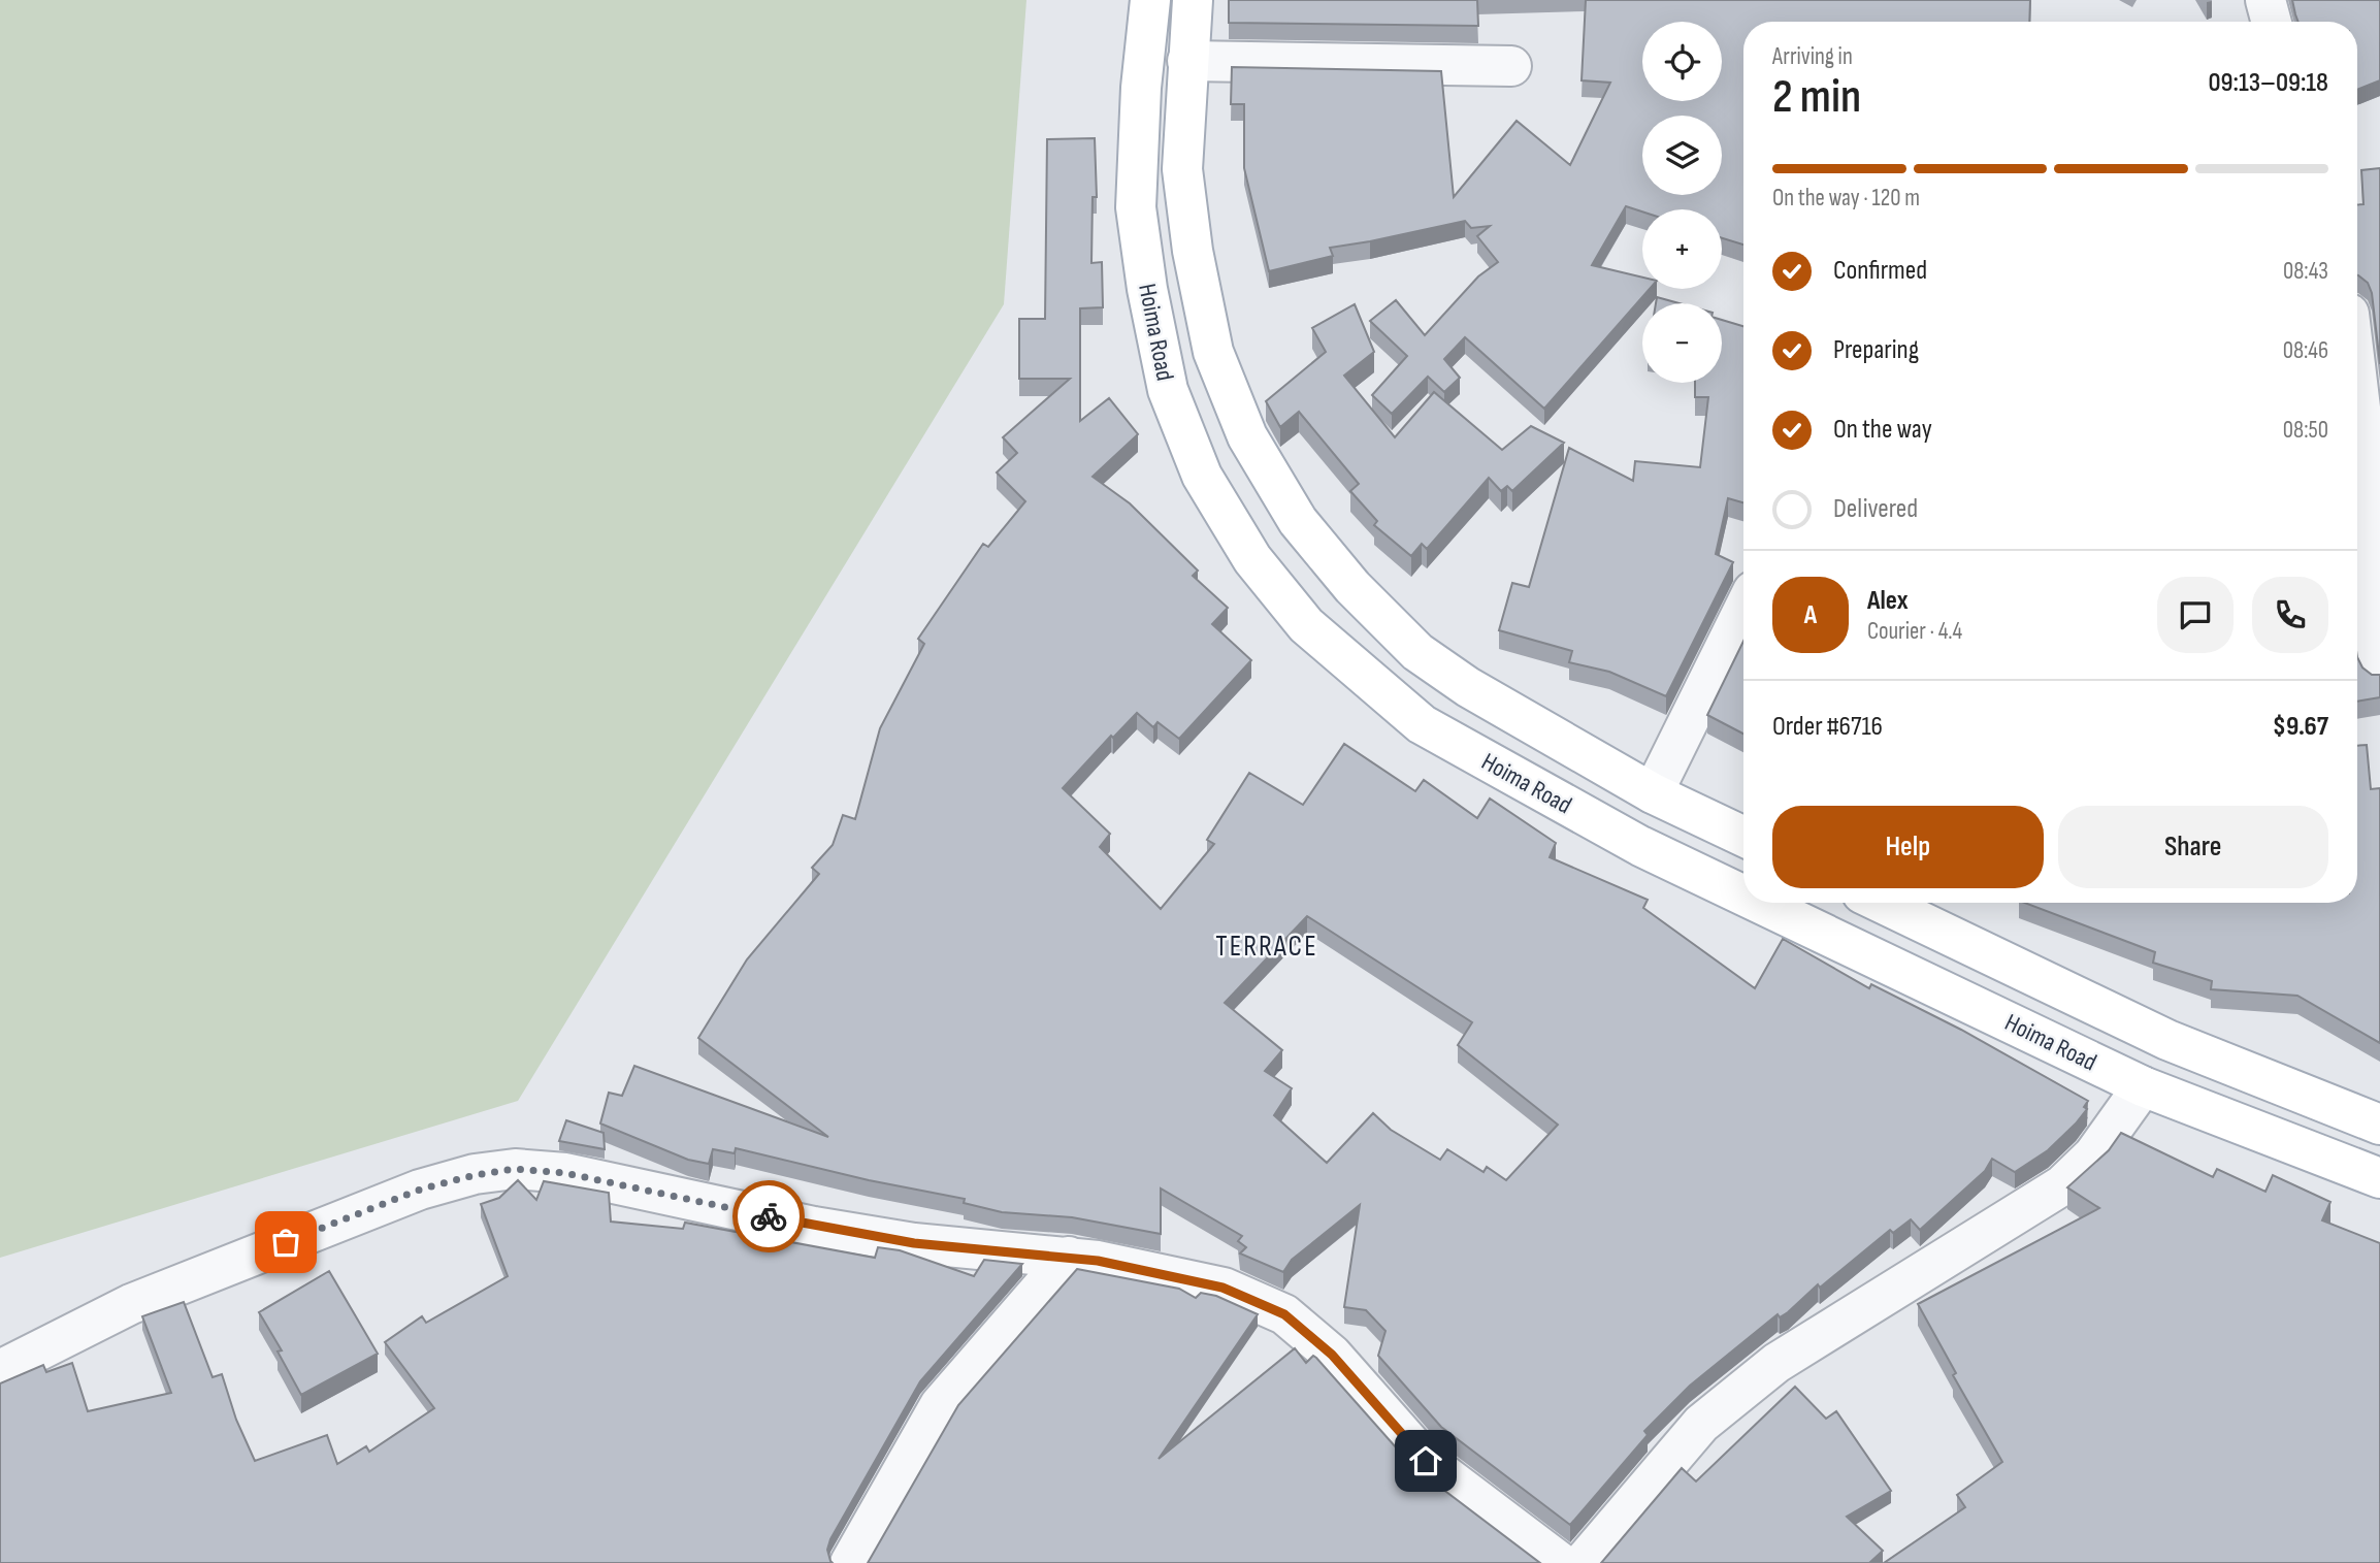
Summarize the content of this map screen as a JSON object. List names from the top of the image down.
{
  "streets": {
    "main road": ["Hoima Road"]
  },
  "districts": ["TERRACE"],
  "page": {
    "map_buttons": ["+", "−"],
    "heading": ["2 min", "Arriving in", "09:13–09:18"],
    "panel": [
      "Alex",
      "Courier · 4.4",
      "Order #6716",
      "$9.67"
    ],
    "bar": "On the way · 120 m",
    "list": [
      ["Confirmed", "08:43"],
      ["Preparing", "08:46"],
      ["On the way", "08:50"],
      "Delivered"
    ],
    "round": "A",
    "buttons": ["Help", "Share"]
  }
}
